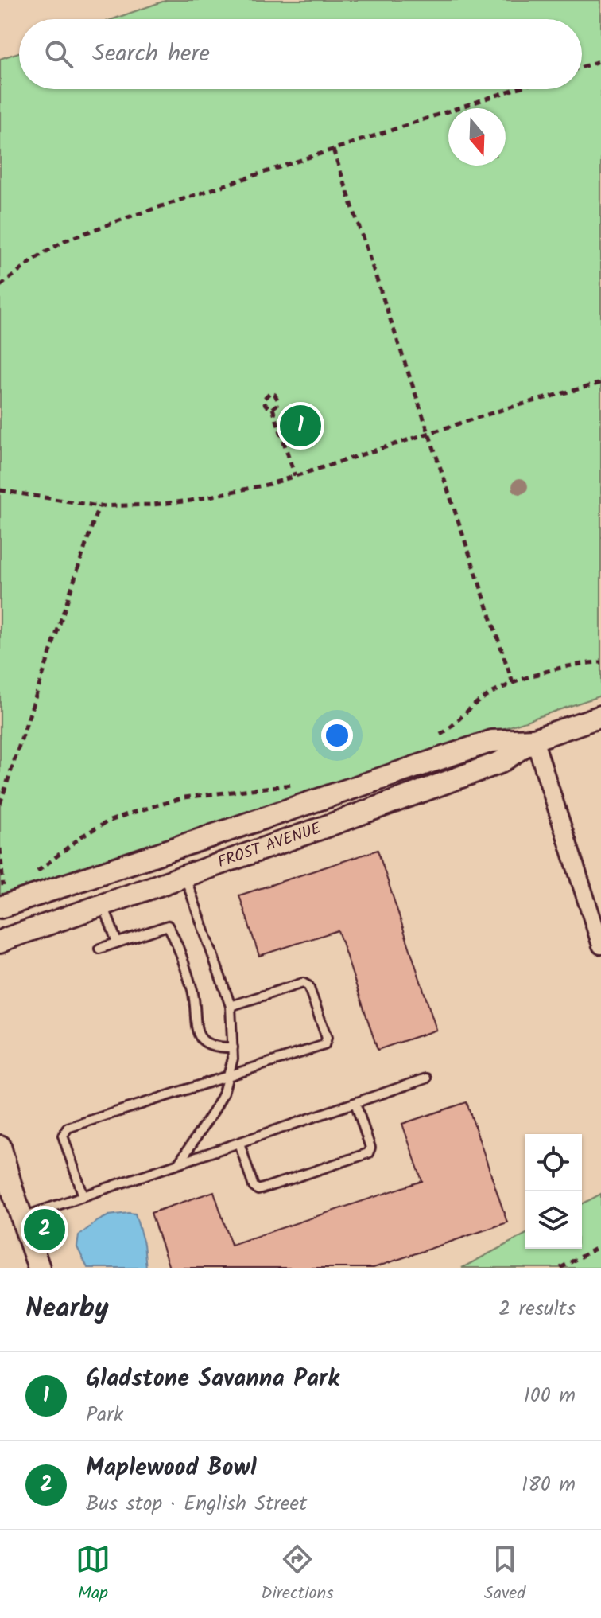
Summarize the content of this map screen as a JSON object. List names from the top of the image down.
{
  "streets": {
    "street": ["FROST AVENUE"]
  },
  "north": "bottom",
  "page": {
    "search": "Search here",
    "pins": ["1", "2"],
    "heading": ["Nearby", "2 results"],
    "list": [
      {
        "mark": "1",
        "name": "Gladstone Savanna Park",
        "note": "Park",
        "value": "100 m"
      },
      {
        "mark": "2",
        "name": "Maplewood Bowl",
        "note": "Bus stop · English Street",
        "value": "180 m"
      }
    ],
    "nav": ["Map", "Directions", "Saved"]
  }
}
